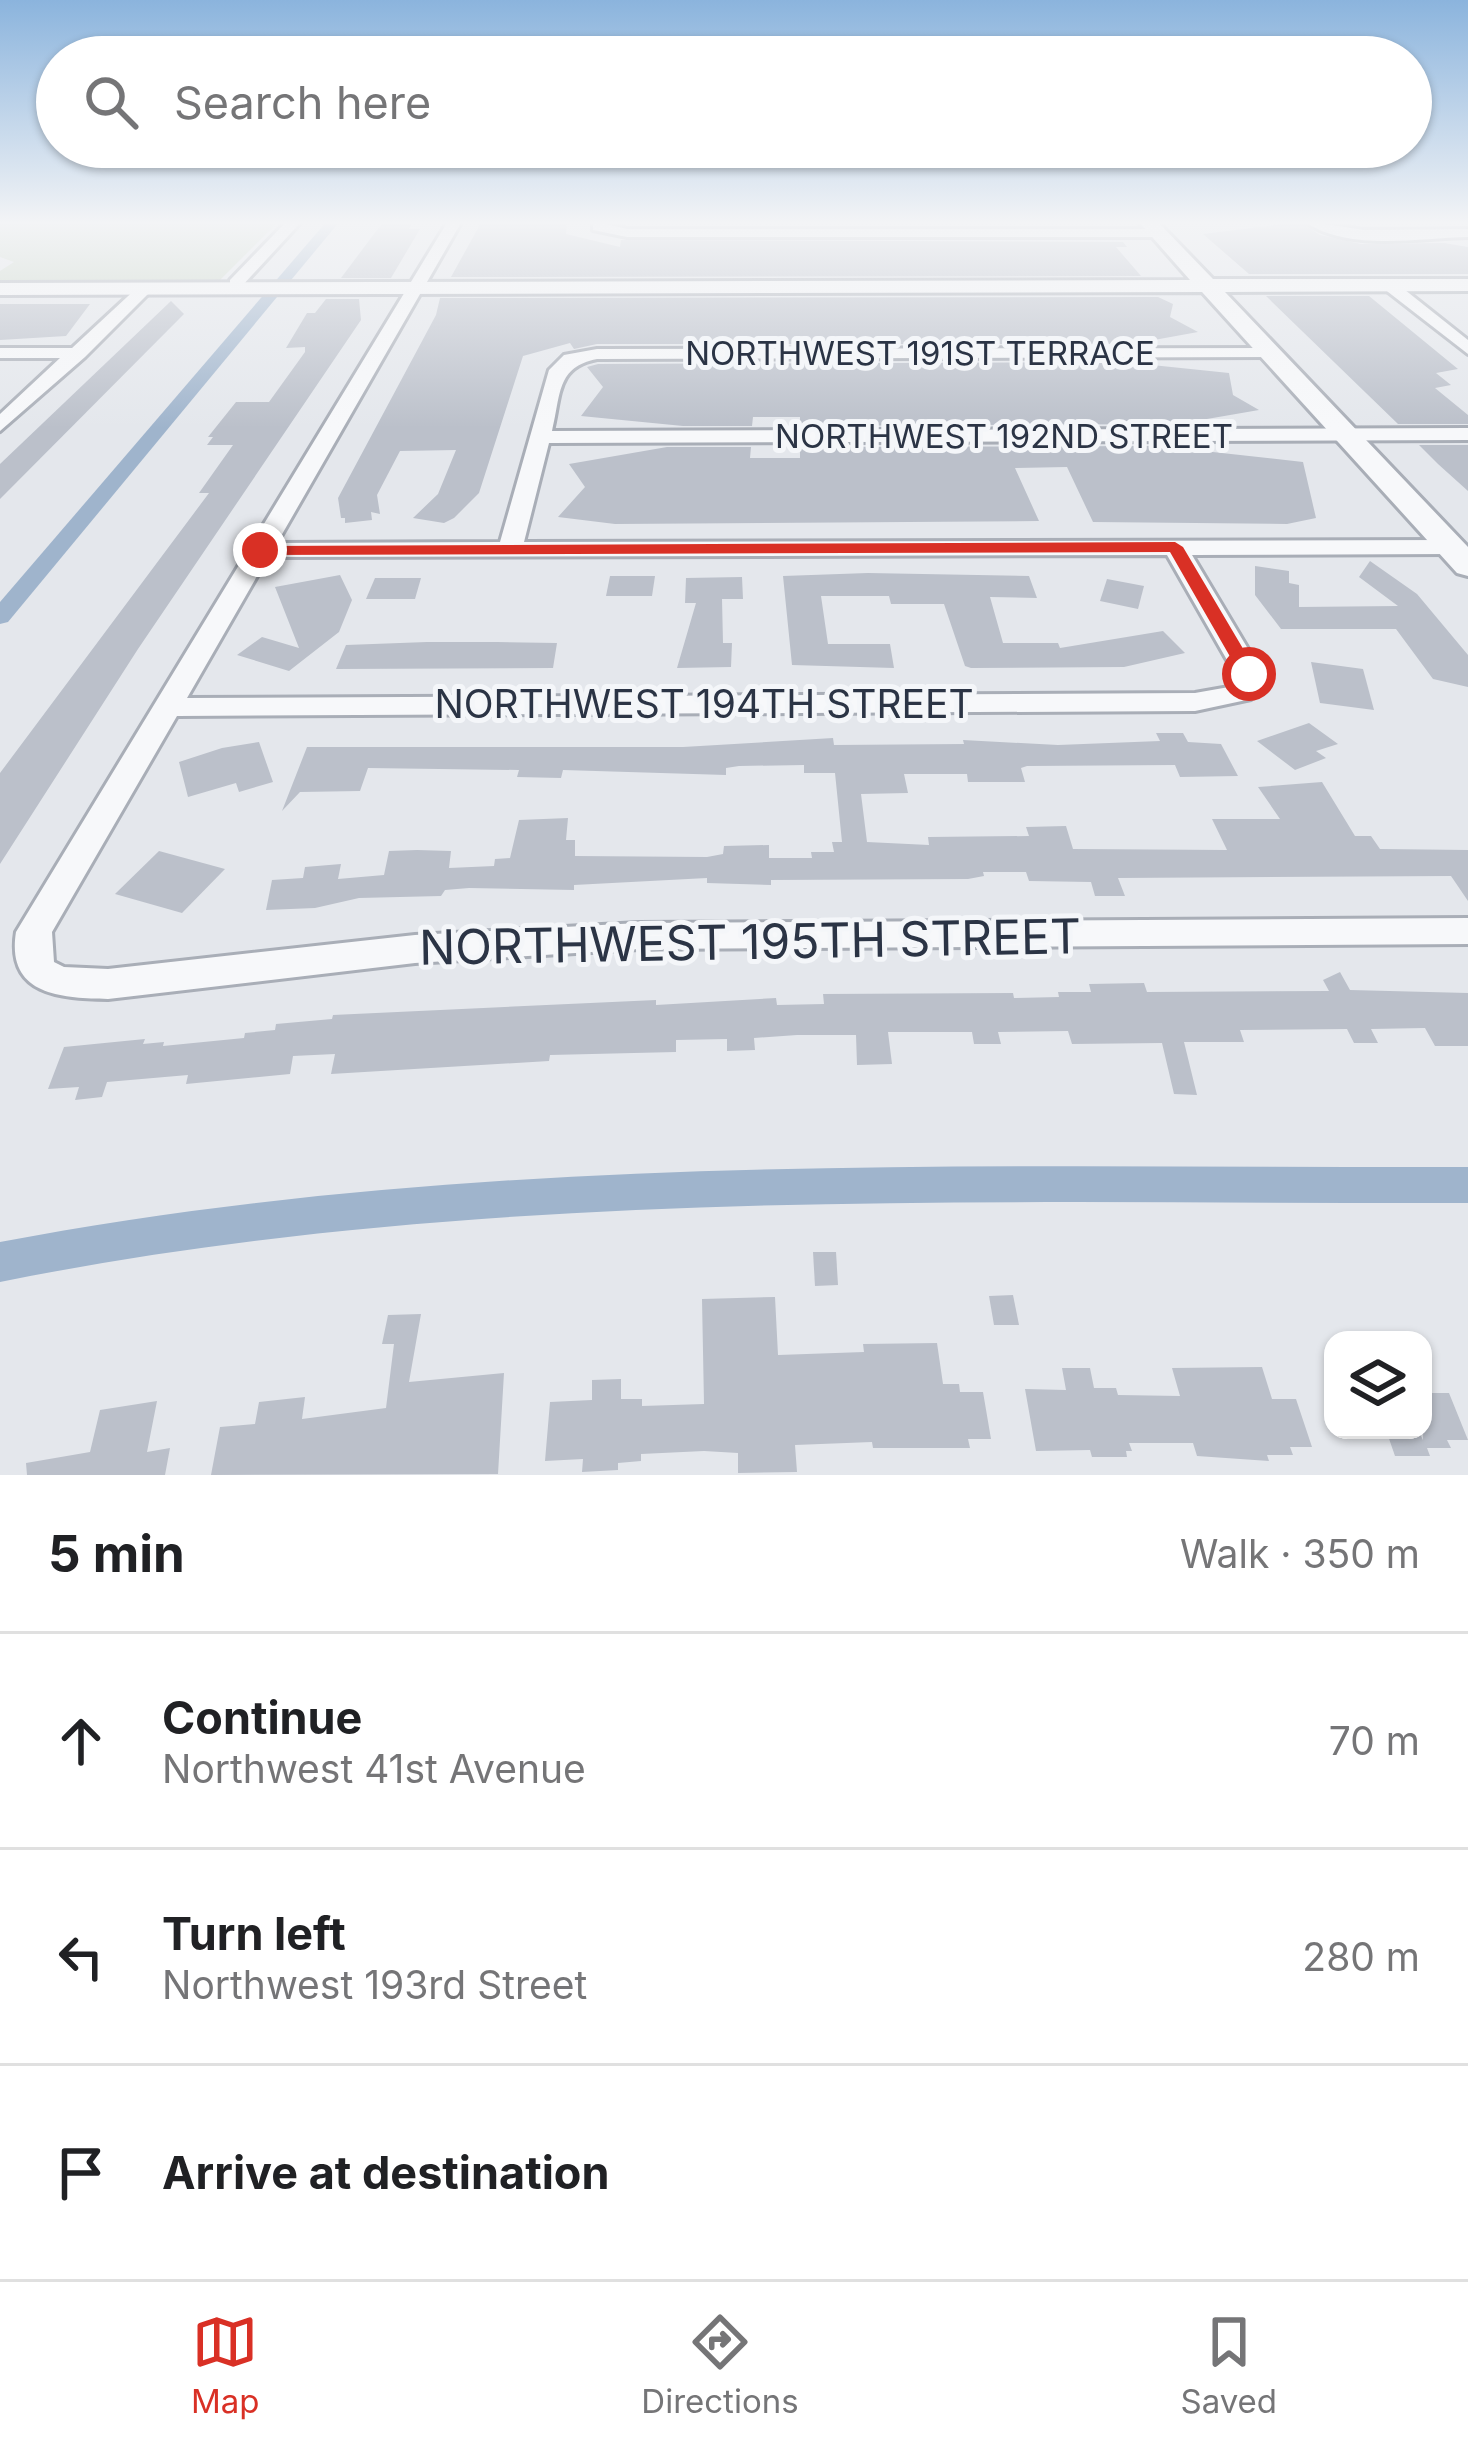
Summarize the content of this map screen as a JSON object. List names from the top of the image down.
{
  "streets": {
    "street": [
      "NORTHWEST 191ST TERRACE",
      "NORTHWEST 192ND STREET",
      "NORTHWEST 194TH STREET",
      "NORTHWEST 195TH STREET"
    ]
  },
  "crossings": [
    ["NORTHWEST 191ST TERRACE", "NORTHWEST 192ND STREET"],
    ["NORTHWEST 194TH STREET", "NORTHWEST 195TH STREET"]
  ],
  "page": {
    "search": "Search here",
    "heading": ["5 min", "Walk · 350 m"],
    "list": [
      ["Continue", "Northwest 41st Avenue", "70 m"],
      ["Turn left", "Northwest 193rd Street", "280 m"],
      "Arrive at destination"
    ],
    "nav": ["Map", "Directions", "Saved"]
  }
}
